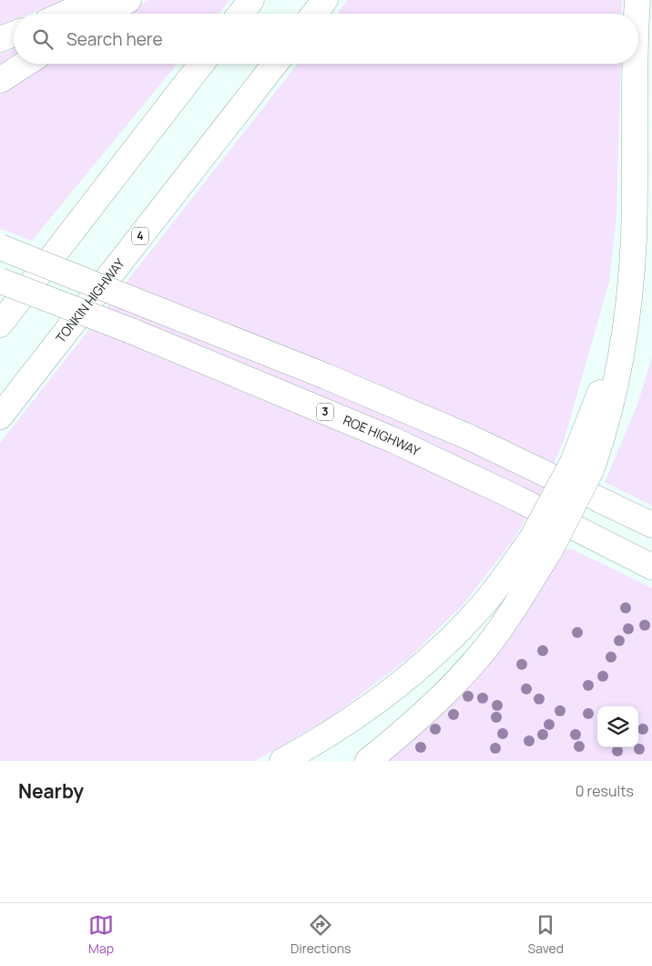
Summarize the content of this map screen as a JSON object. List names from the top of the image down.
{
  "streets": {
    "highway": [
      "4",
      "TONKIN HIGHWAY",
      "3",
      "ROE HIGHWAY"
    ]
  },
  "page": {
    "search": "Search here",
    "heading": ["Nearby", "0 results"],
    "nav": ["Map", "Directions", "Saved"]
  }
}
